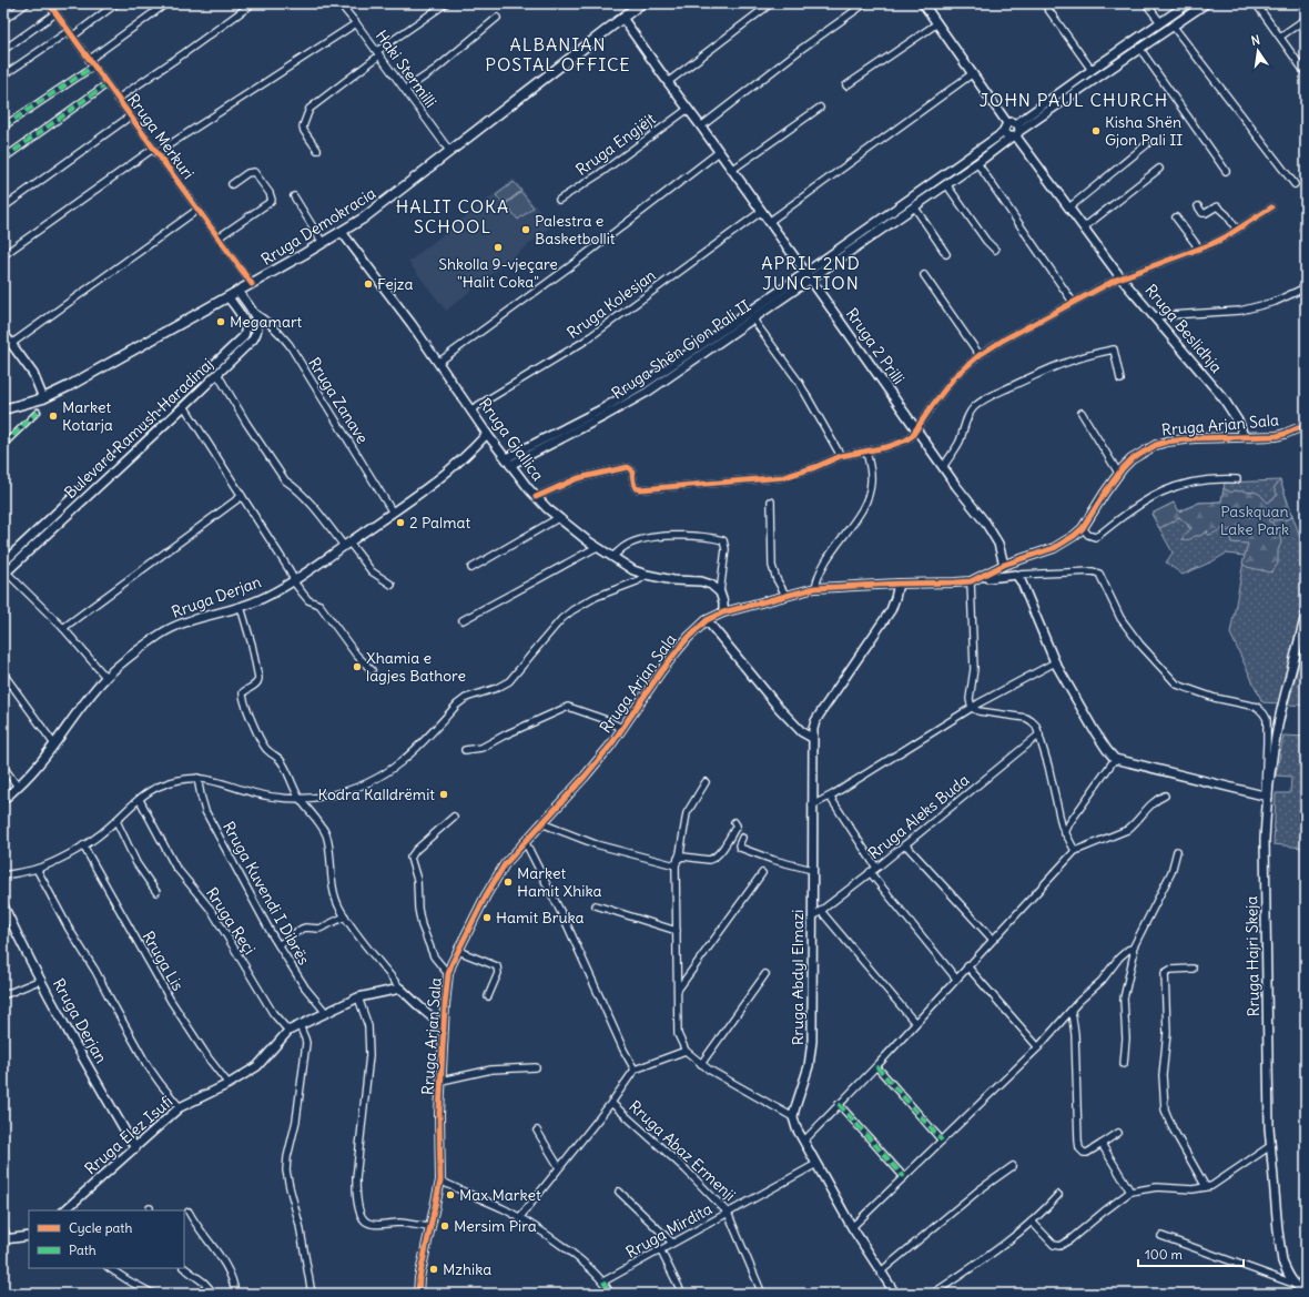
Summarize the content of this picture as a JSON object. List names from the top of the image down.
{
  "streets": {
    "main road": ["Rruga Demokracia"],
    "street": [
      "Haki Stermilli",
      "Rruga Merkuri",
      "Rruga Engjëjt",
      "Rruga Kolesjan",
      "Rruga Beslidhja",
      "Rruga 2 Prilli",
      "Rruga Shën Gjon Pali II",
      "Rruga Zanave",
      "Rruga Arjan Sala",
      "Bulevard Ramush Haradinaj",
      "Rruga Gjallica",
      "Rruga Derjan",
      "Rruga Aleks Buda",
      "Rruga Kuvendi I Dibrës",
      "Rruga Reçi",
      "Rruga Hajri Skeja",
      "Rruga Lis",
      "Rruga Abdyl Elmazi",
      "Rruga Elez Isufi",
      "Rruga Abaz Ermenji",
      "Rruga Mirdita"
    ]
  },
  "crossings": [
    ["Haki Stermilli", "Rruga Demokracia"],
    ["Rruga Merkuri", "Rruga Demokracia"],
    ["Rruga Engjëjt", "Rruga 2 Prilli"],
    ["Rruga Demokracia", "Rruga 2 Prilli"],
    ["Rruga Demokracia", "Bulevard Ramush Haradinaj"],
    ["Rruga Demokracia", "Rruga Gjallica"],
    ["Rruga Kolesjan", "Rruga 2 Prilli"],
    ["Rruga Kolesjan", "Rruga Gjallica"],
    ["Rruga Beslidhja", "Rruga Shën Gjon Pali II"],
    ["Rruga Beslidhja", "Rruga Arjan Sala"],
    ["Rruga 2 Prilli", "Rruga Shën Gjon Pali II"],
    ["Rruga 2 Prilli", "Rruga Arjan Sala"],
    ["Rruga Shën Gjon Pali II", "Rruga Gjallica"],
    ["Rruga Zanave", "Bulevard Ramush Haradinaj"],
    ["Rruga Zanave", "Rruga Derjan"],
    ["Rruga Arjan Sala", "Rruga Abdyl Elmazi"],
    ["Rruga Gjallica", "Rruga Derjan"],
    ["Rruga Derjan", "Rruga Elez Isufi"],
    ["Rruga Aleks Buda", "Rruga Abdyl Elmazi"],
    ["Rruga Kuvendi I Dibrës", "Rruga Elez Isufi"],
    ["Rruga Reçi", "Rruga Elez Isufi"],
    ["Rruga Lis", "Rruga Elez Isufi"],
    ["Rruga Abaz Ermenji", "Rruga Mirdita"]
  ],
  "districts": [
    "ALBANIAN POSTAL OFFICE",
    "JOHN PAUL CHURCH",
    "HALIT COKA SCHOOL",
    "APRIL 2ND JUNCTION"
  ],
  "parks": ["Paskquan Lake Park"],
  "places": [
    "Kisha Shën Gjon Pali II",
    "Palestra e Basketbollit",
    "Shkolla 9-vjeçare \"Halit Coka\"",
    "Fejza",
    "Megamart",
    "Market Kotarja",
    "2 Palmat",
    "Xhamia e lagjes Bathore",
    "Kodra Kalldrëmit",
    "Market Hamit Xhika",
    "Hamit Bruka",
    "Max Market",
    "Mersim Pira",
    "Mzhika"
  ],
  "legend": ["Cycle path", "Path"],
  "scale_bar": "100 m",
  "north": "top"
}
